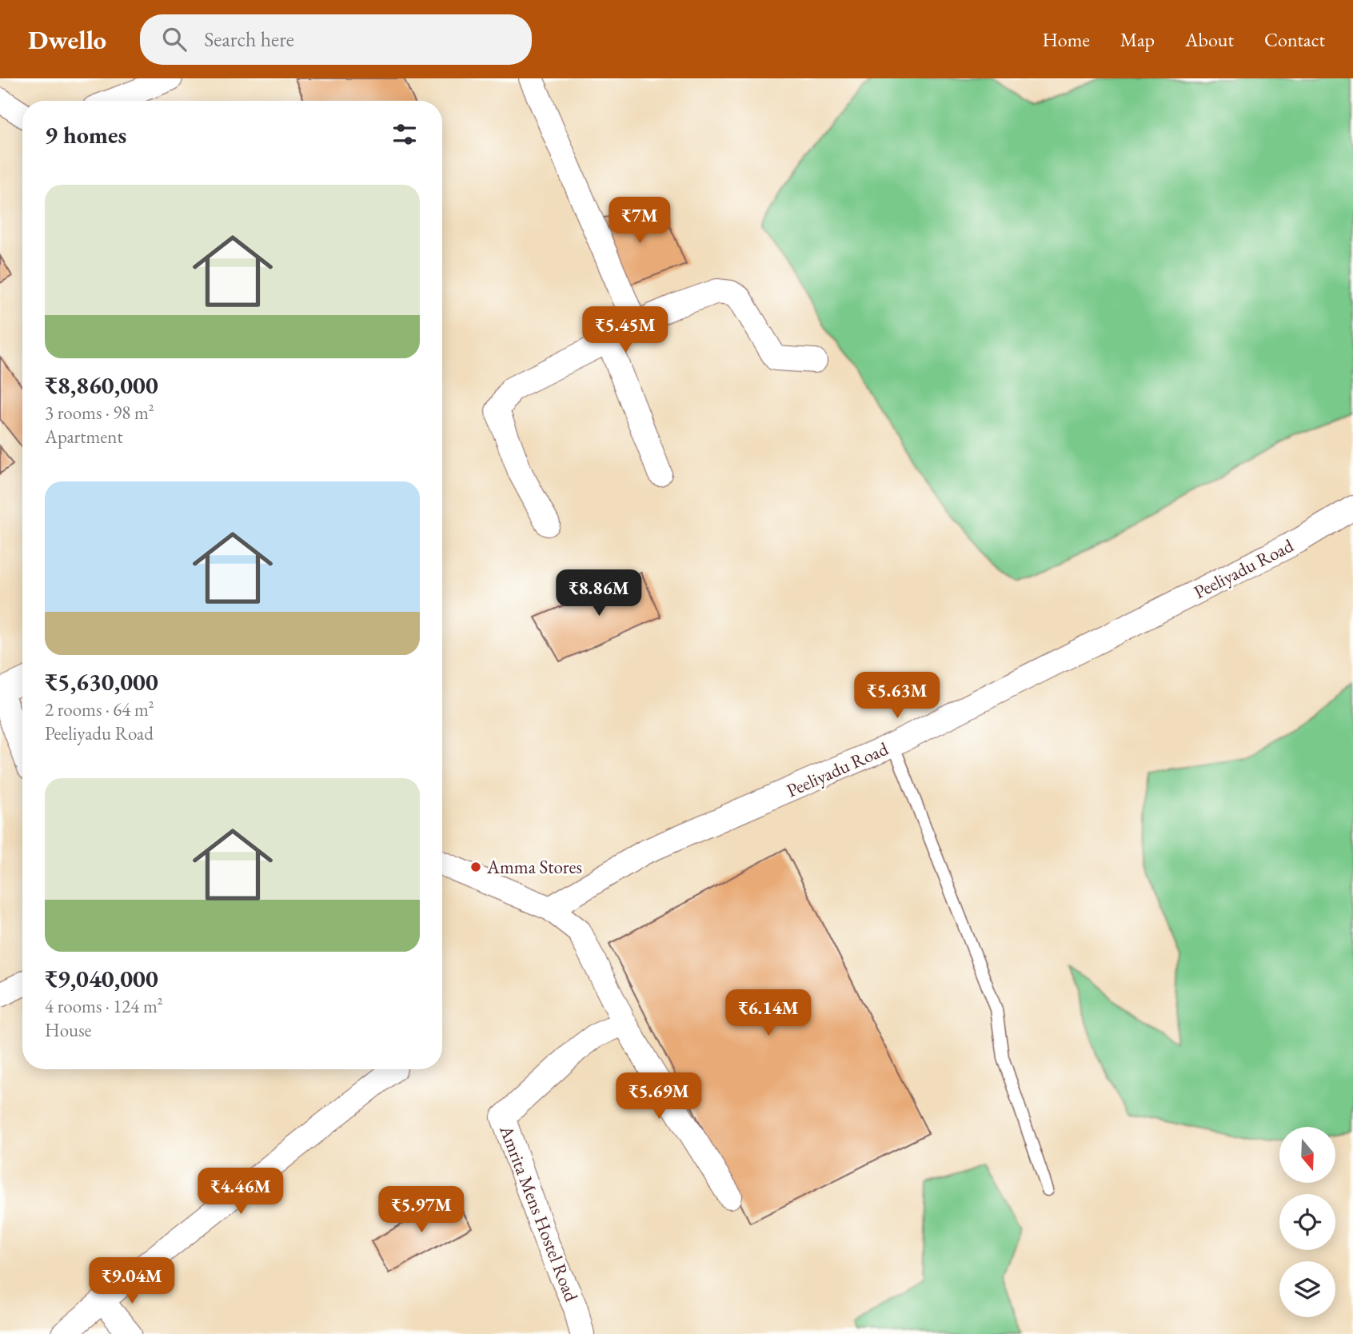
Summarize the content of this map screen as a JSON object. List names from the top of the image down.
{
  "streets": {
    "street": ["Peeliyadu Road", "Amrita Mens Hostel Road"]
  },
  "places": ["Amma Stores"],
  "north": "bottom",
  "page": {
    "header": "Dwello",
    "search": "Search here",
    "nav": [
      "Home",
      "Map",
      "About",
      "Contact"
    ],
    "heading": "9 homes",
    "list": [
      {
        "name": "₹8,860,000",
        "note": "3 rooms · 98 m² · Apartment"
      },
      {
        "name": "₹5,630,000",
        "note": "2 rooms · 64 m² · Peeliyadu Road"
      },
      {
        "name": "₹9,040,000",
        "note": "4 rooms · 124 m² · House"
      }
    ],
    "price": [
      "₹7M",
      "₹5.45M",
      "₹8.86M",
      "₹5.63M",
      "₹6.14M",
      "₹5.69M",
      "₹4.46M",
      "₹5.97M",
      "₹9.04M"
    ]
  }
}
